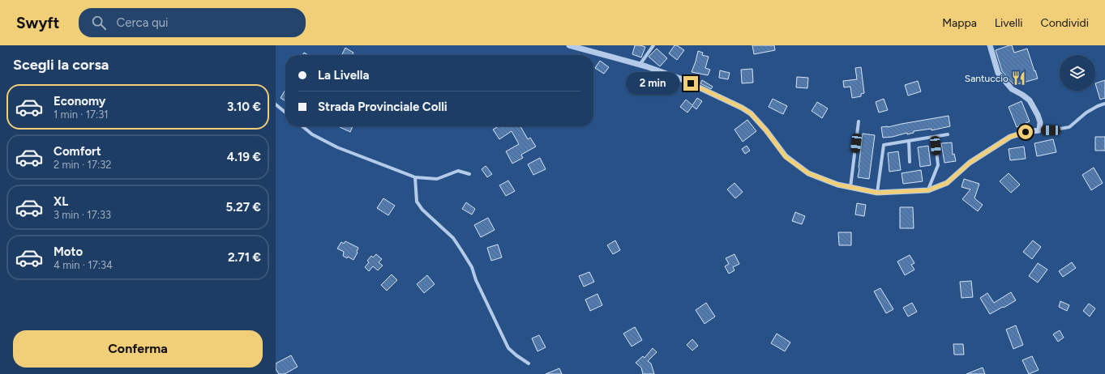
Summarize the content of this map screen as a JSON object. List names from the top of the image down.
{
  "places": {
    "restaurant": ["Santuccio"]
  },
  "page": {
    "header": "Swyft",
    "search": "Cerca qui",
    "nav": ["Mappa", "Livelli", "Condividi"],
    "heading": "Scegli la corsa",
    "banner": ["La Livella", "Strada Provinciale Colli"],
    "bubble": "2 min",
    "list": [
      {
        "name": "Economy",
        "note": "1 min · 17:31",
        "value": "3.10 €"
      },
      {
        "name": "Comfort",
        "note": "2 min · 17:32",
        "value": "4.19 €"
      },
      {
        "name": "XL",
        "note": "3 min · 17:33",
        "value": "5.27 €"
      },
      {
        "name": "Moto",
        "note": "4 min · 17:34",
        "value": "2.71 €"
      }
    ],
    "buttons": "Conferma"
  }
}
